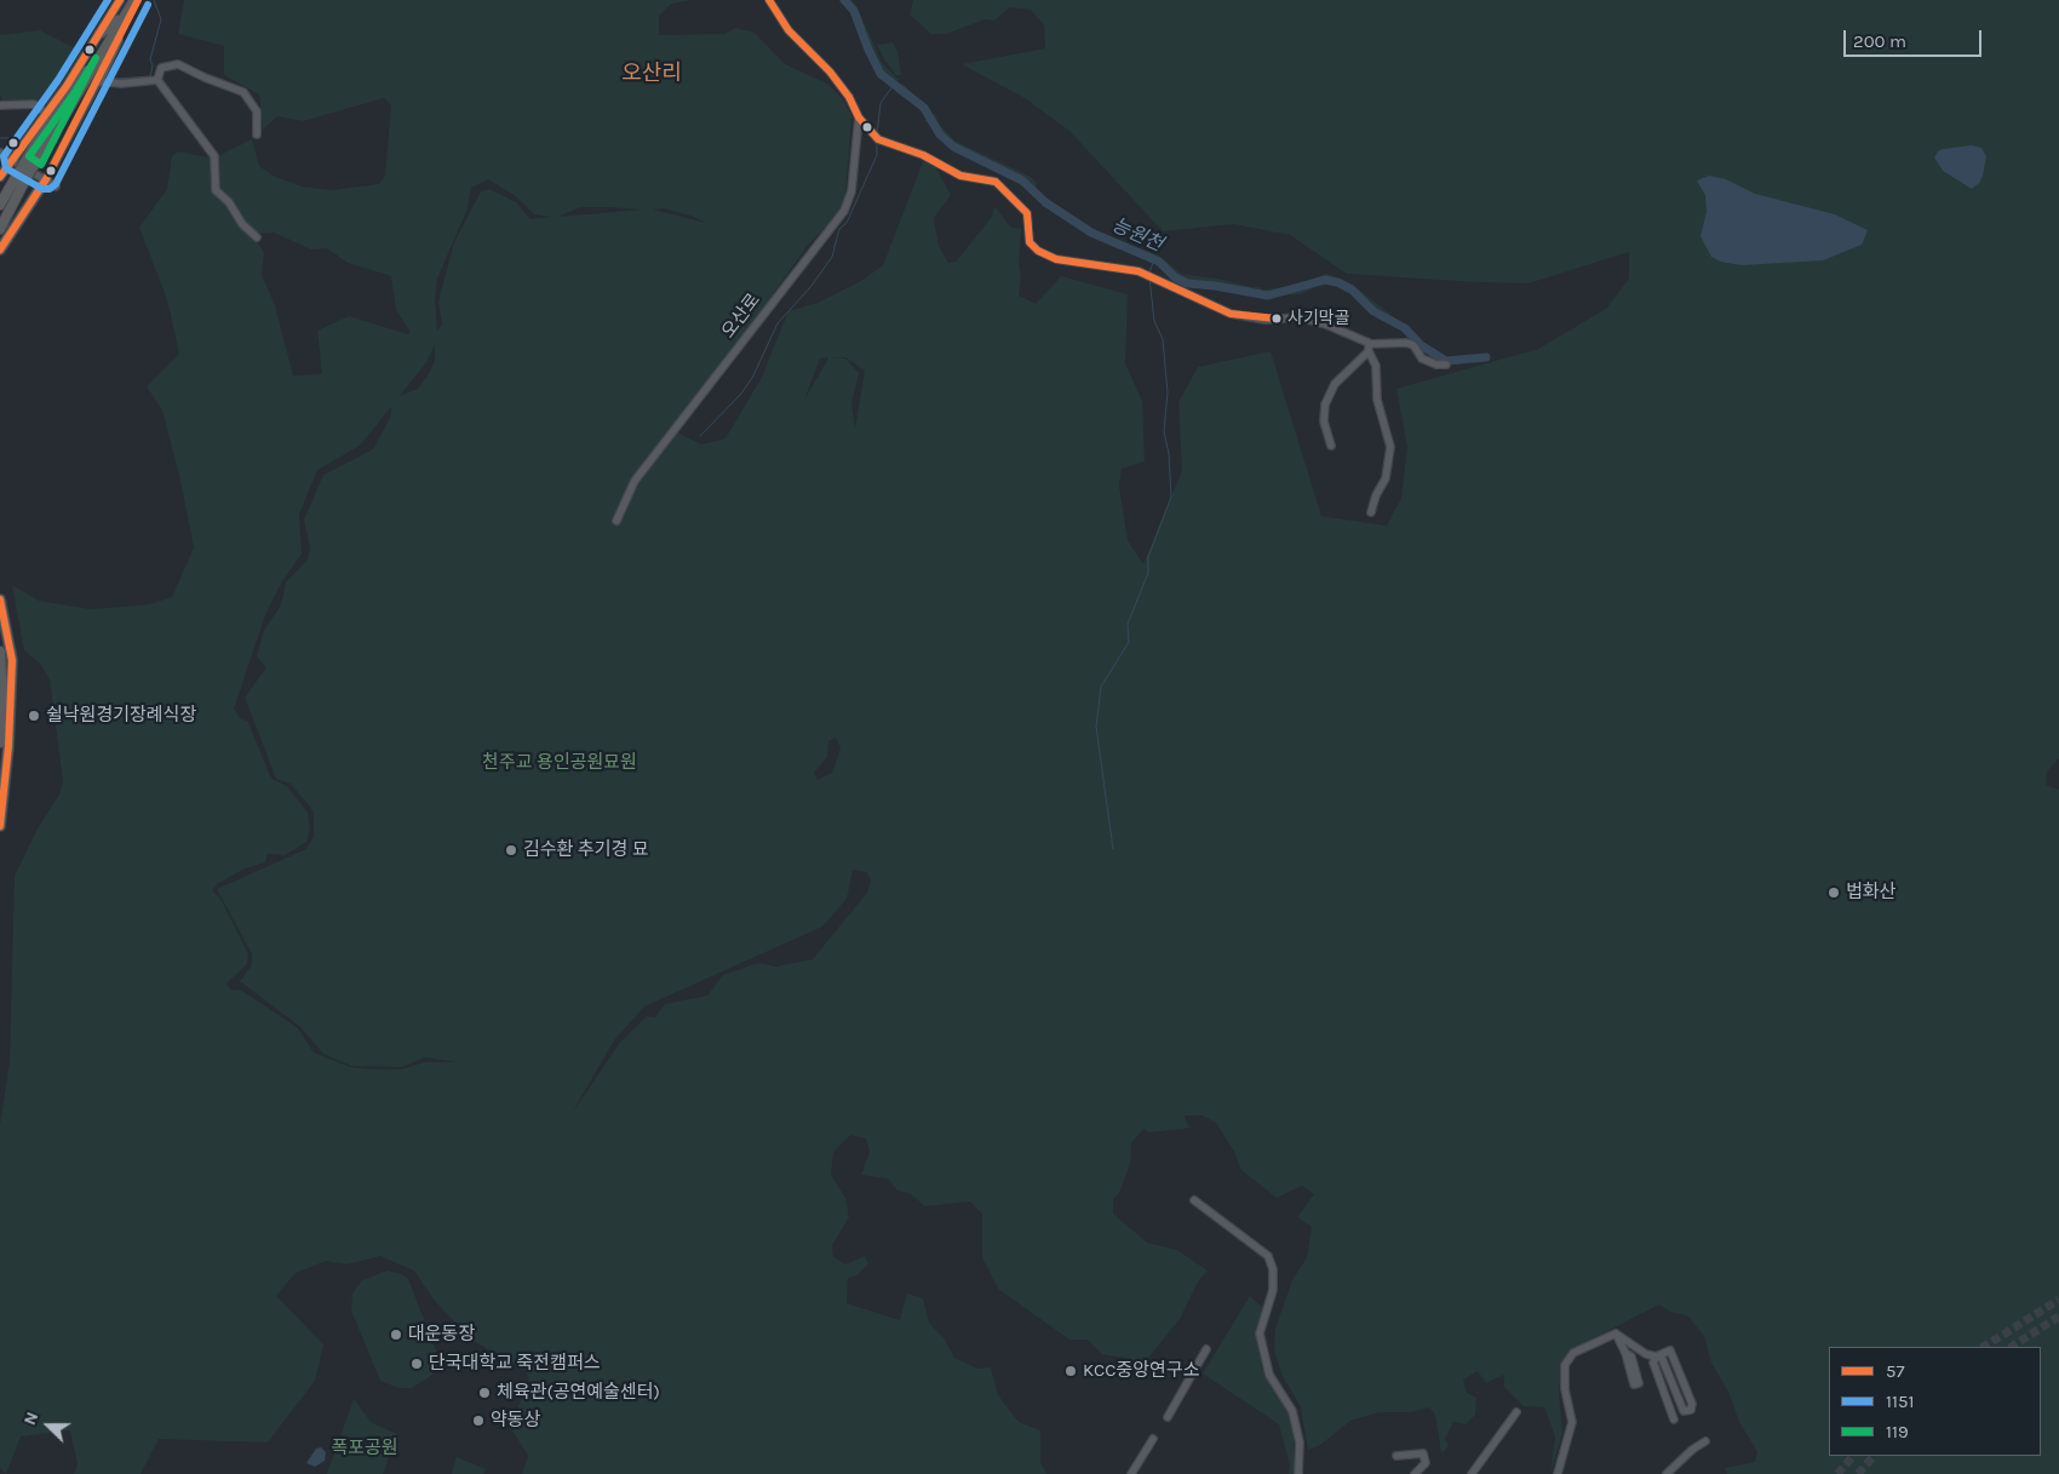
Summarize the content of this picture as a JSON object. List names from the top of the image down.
{
  "streets": {
    "street": ["오산로"]
  },
  "districts": ["오산리"],
  "water": ["능원천"],
  "parks": ["천주교 용인공원묘원", "폭포공원"],
  "places": [
    "사기막골",
    "쉴낙원경기장례식장",
    "김수환 추기경 묘",
    "법화산",
    "대운동장",
    "단국대학교 죽전캠퍼스",
    "KCC중앙연구소",
    "체육관(공연예술센터)",
    "약동상"
  ],
  "lines": ["transit line 57", "transit line 1151", "transit line 119"],
  "legend": ["57", "1151", "119"],
  "scale_bar": "200 m",
  "north": "left"
}
